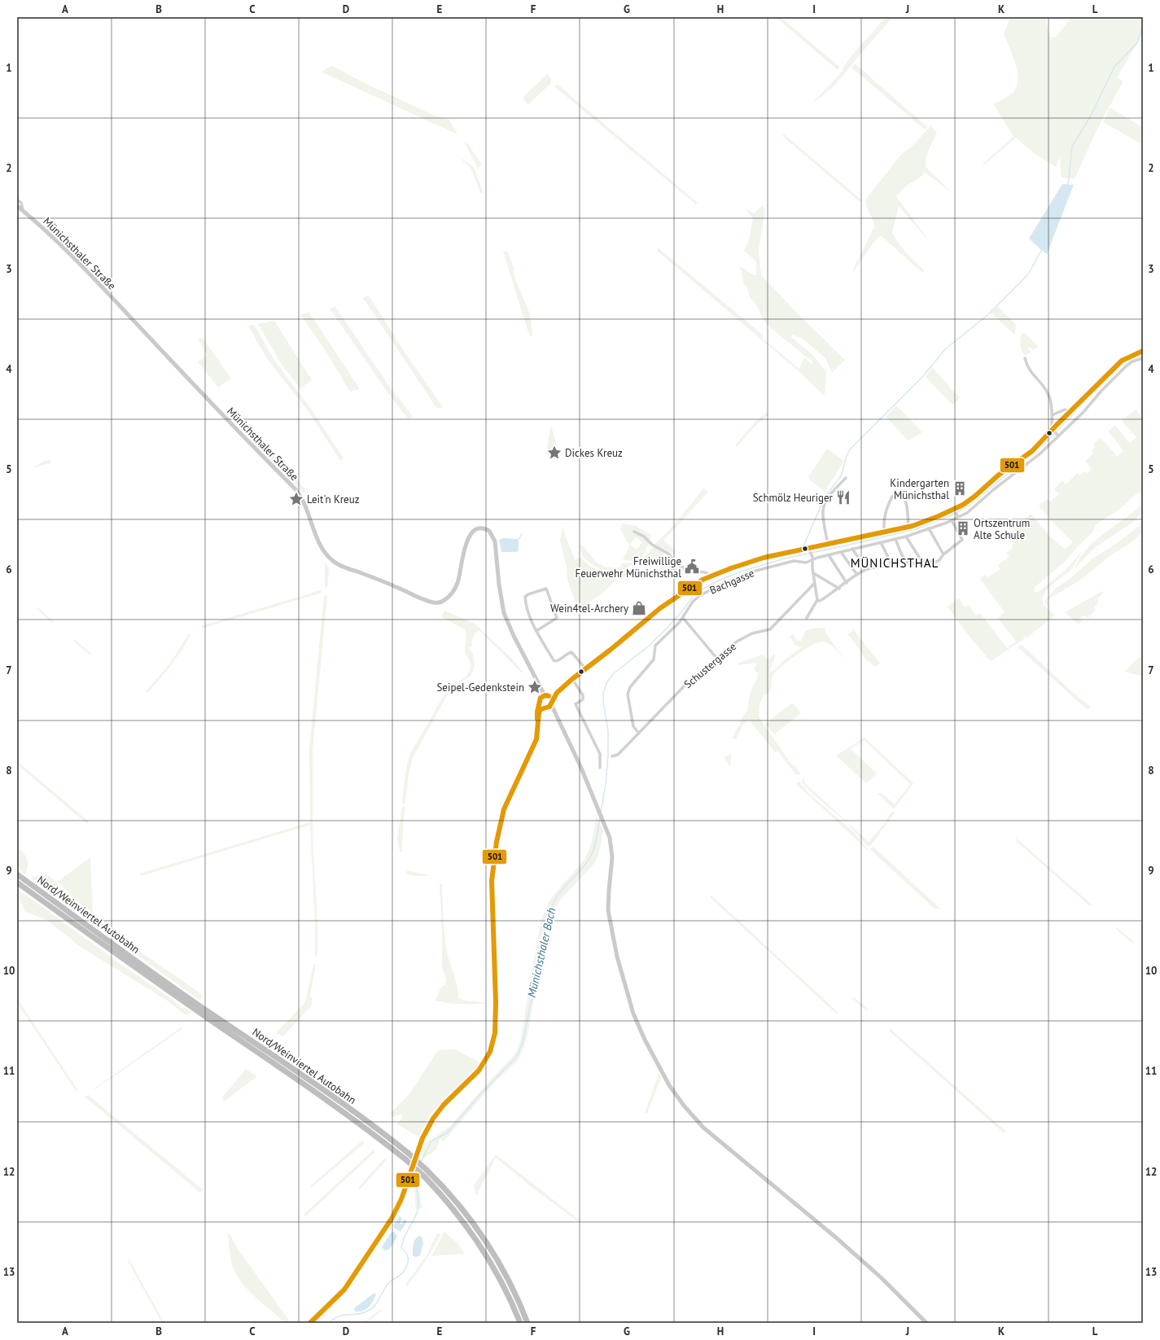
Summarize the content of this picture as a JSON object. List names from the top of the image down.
{
  "streets": {
    "highway": ["Nord/Weinviertel Autobahn"],
    "street": ["Münichsthaler Straße", "Bachgasse", "Schustergasse"]
  },
  "crossings": [
    ["Bachgasse", "Schustergasse"]
  ],
  "districts": ["MÜNICHSTHAL"],
  "water": ["Münichsthaler Bach"],
  "places": {
    "place": ["Dickes Kreuz", "Leit'n Kreuz", "Seipel-Gedenkstein"],
    "building": ["Kindergarten Münichsthal", "Ortszentrum Alte Schule"],
    "restaurant": ["Schmölz Heuriger"],
    "public building": ["Freiwillige Feuerwehr Münichsthal"],
    "shop": ["Wein4tel-Archery"]
  },
  "lines": ["transit line 501"],
  "grid": {
    "columns": [
      "A",
      "B",
      "C",
      "D",
      "E",
      "F",
      "G",
      "H",
      "I",
      "J",
      "K",
      "L"
    ],
    "rows": [
      "1",
      "2",
      "3",
      "4",
      "5",
      "6",
      "7",
      "8",
      "9",
      "10",
      "11",
      "12",
      "13"
    ]
  }
}
